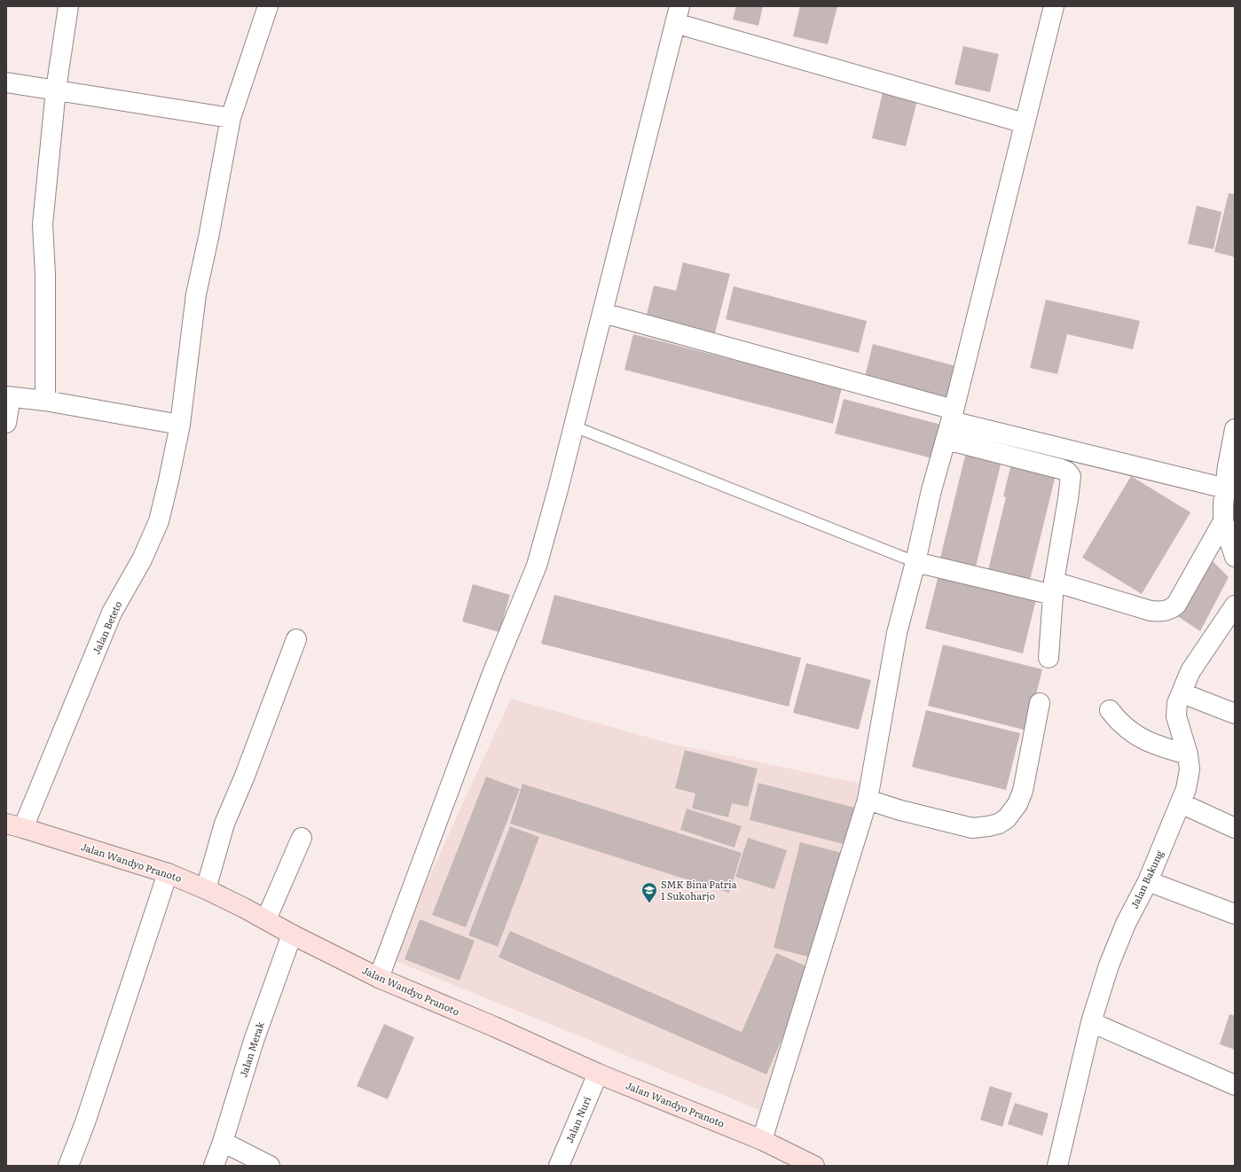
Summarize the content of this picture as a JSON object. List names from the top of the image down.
{
  "streets": {
    "street": [
      "Jalan Beteto",
      "Jalan Wandyo Pranoto",
      "Jalan Bakung",
      "Jalan Merak",
      "Jalan Nuri"
    ]
  },
  "crossings": [
    ["Jalan Beteto", "Jalan Wandyo Pranoto"],
    ["Jalan Wandyo Pranoto", "Jalan Merak"],
    ["Jalan Wandyo Pranoto", "Jalan Nuri"]
  ],
  "places": {
    "school or university": ["SMK Bina Patria 1 Sukoharjo"]
  }
}
